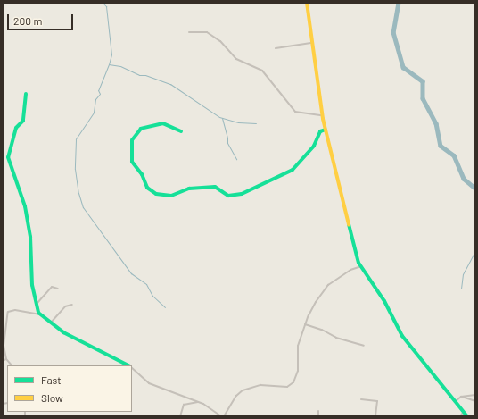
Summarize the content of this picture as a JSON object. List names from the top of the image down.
{
  "legend": ["Fast", "Slow"],
  "scale_bar": "200 m"
}
